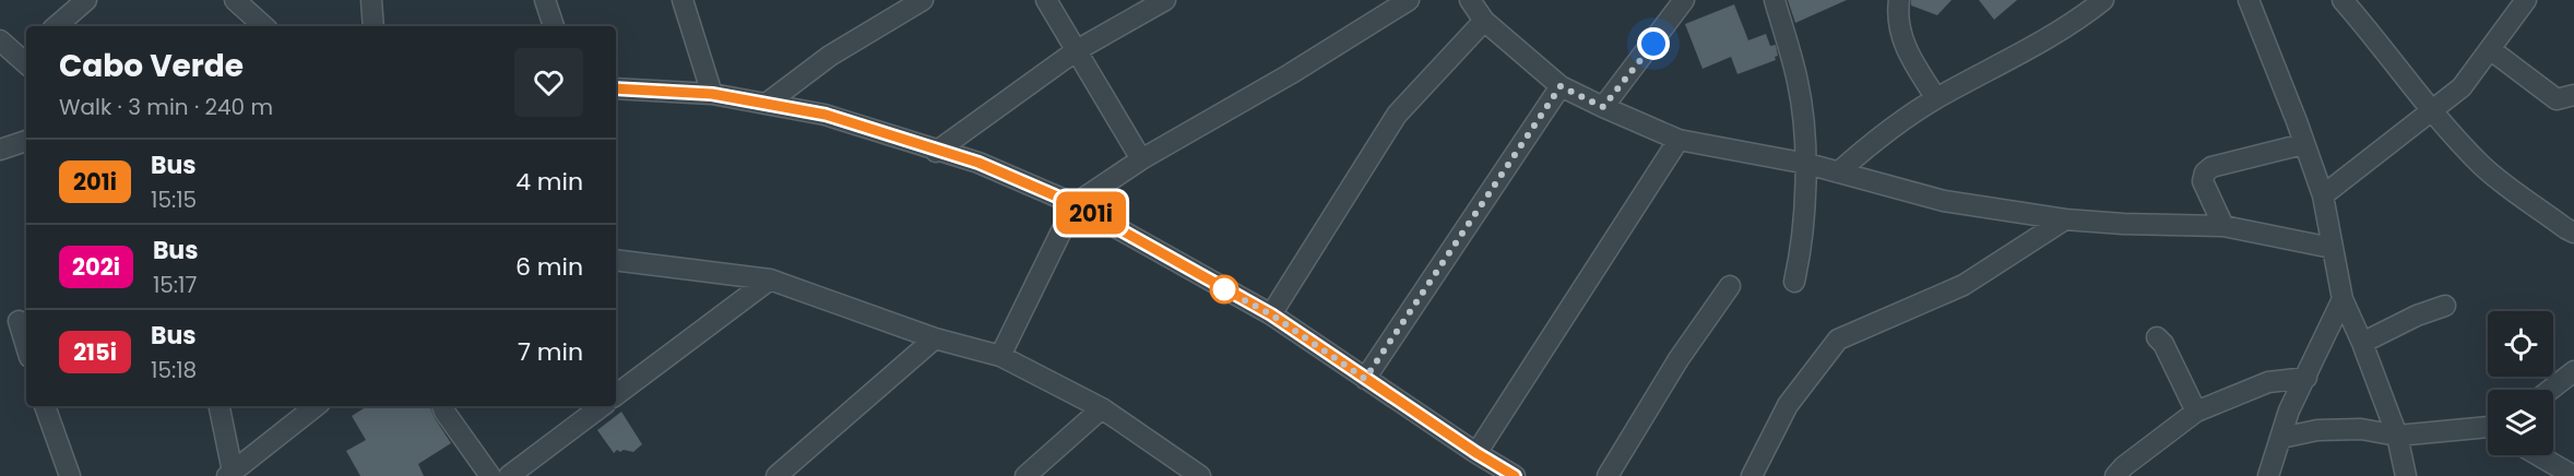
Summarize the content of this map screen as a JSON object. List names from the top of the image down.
{
  "lines": ["bus line 201i"],
  "page": {
    "on_map": "201i",
    "heading": ["Cabo Verde", "Walk · 3 min · 240 m"],
    "list": [
      {
        "mark": "201i",
        "name": "Bus",
        "note": "15:15",
        "value": "4 min"
      },
      {
        "mark": "202i",
        "name": "Bus",
        "note": "15:17",
        "value": "6 min"
      },
      {
        "mark": "215i",
        "name": "Bus",
        "note": "15:18",
        "value": "7 min"
      }
    ]
  }
}
